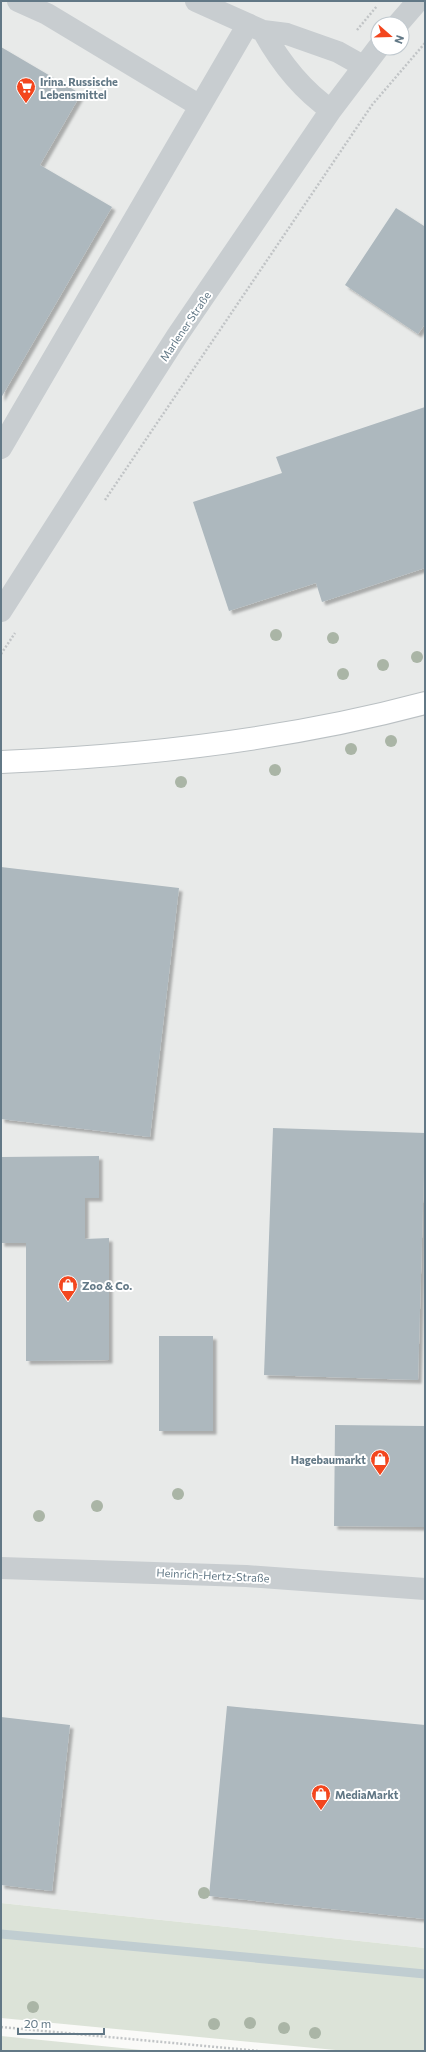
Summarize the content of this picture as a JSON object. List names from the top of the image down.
{
  "streets": {
    "street": ["Marlener Straße", "Heinrich-Hertz-Straße"]
  },
  "places": {
    "supermarket": ["Irina. Russische Lebensmittel"],
    "shop": ["Zoo & Co.", "Hagebaumarkt", "MediaMarkt"]
  },
  "scale_bar": "20 m",
  "north": "right"
}
